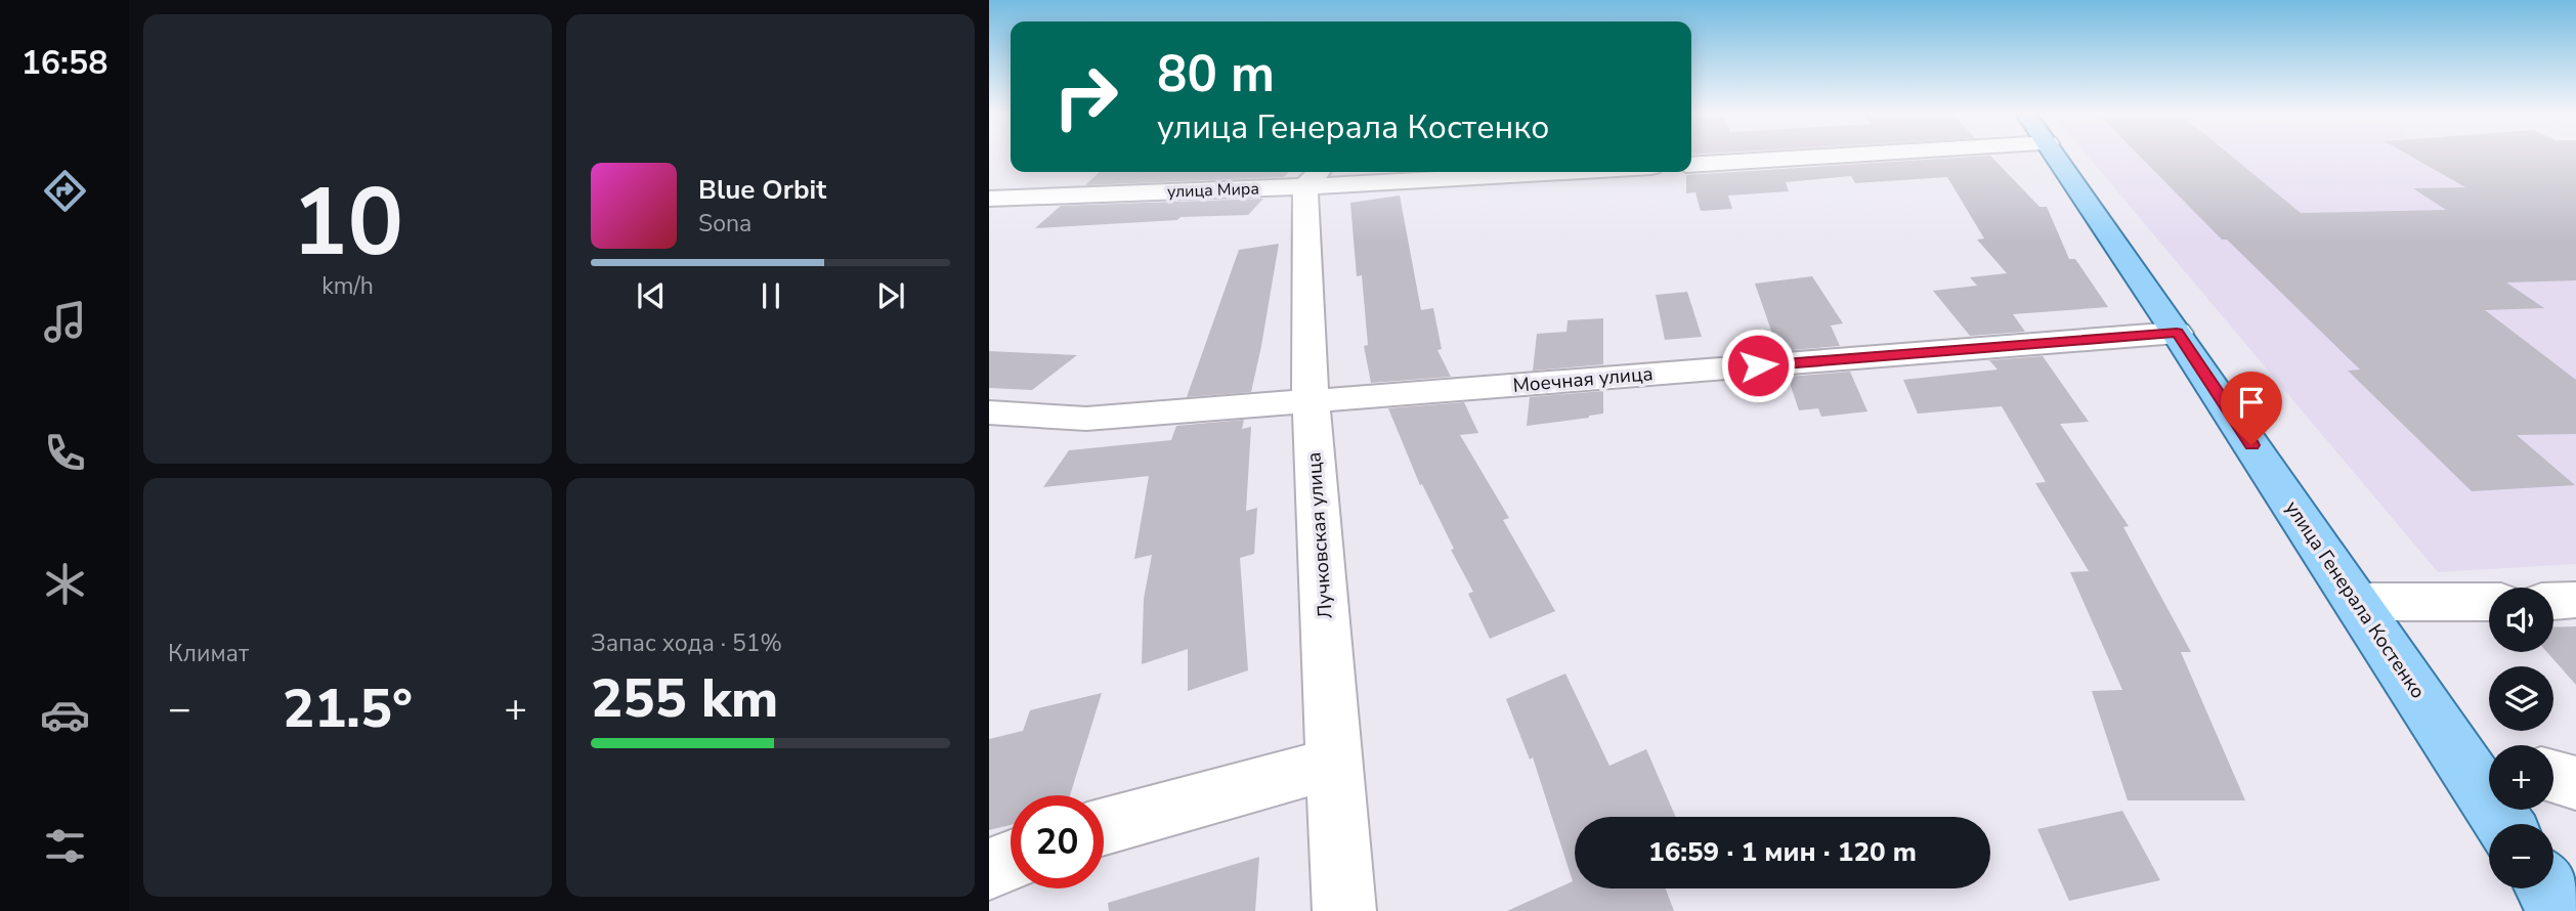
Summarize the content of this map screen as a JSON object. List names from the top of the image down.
{
  "streets": {
    "main road": ["улица Генерала Костенко"],
    "street": ["улица Мира", "Моечная улица", "Лучковская улица"]
  },
  "crossings": [
    ["улица Мира", "Лучковская улица"],
    ["Моечная улица", "Лучковская улица"],
    ["Моечная улица", "улица Генерала Костенко"]
  ],
  "page": {
    "tabs": "16:58",
    "tile": [
      ["10", "km/h"],
      "Климат",
      ["Запас хода · 51%", "255 km"]
    ],
    "turn": ["80 m", "улица Генерала Костенко"],
    "song": ["Blue Orbit", "Sona"],
    "map_buttons": ["+", "−"],
    "heat": ["−", "21.5°", "+"],
    "limit": "20",
    "trip": "16:59 · 1 мин · 120 m"
  }
}
